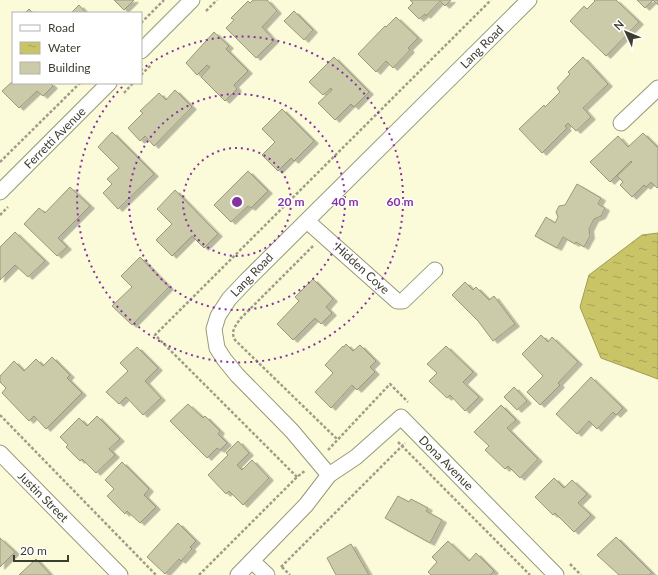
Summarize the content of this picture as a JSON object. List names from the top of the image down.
{
  "streets": {
    "street": [
      "Lang Road",
      "Ferretti Avenue",
      "Hidden Cove",
      "Dona Avenue",
      "Justin Street"
    ]
  },
  "crossings": [
    ["Lang Road", "Hidden Cove"],
    ["Lang Road", "Dona Avenue"]
  ],
  "legend": ["Road", "Water", "Building"],
  "scale_bar": "20 m",
  "north": "top left",
  "rings": ["20 m", "40 m", "60 m"]
}
